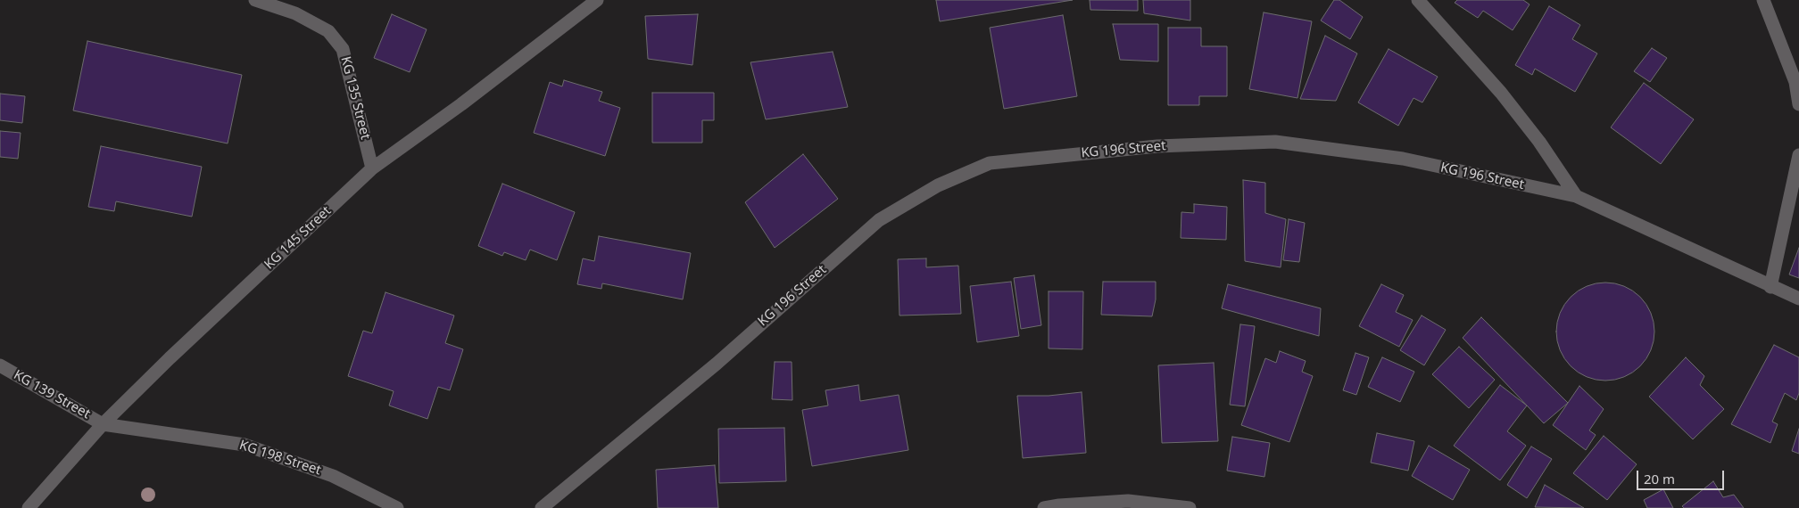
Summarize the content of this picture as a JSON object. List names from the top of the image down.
{
  "streets": {
    "street": [
      "KG 135 Street",
      "KG 196 Street",
      "KG 145 Street",
      "KG 139 Street",
      "KG 198 Street"
    ]
  },
  "crossings": [
    ["KG 135 Street", "KG 145 Street"],
    ["KG 145 Street", "KG 139 Street"],
    ["KG 145 Street", "KG 198 Street"],
    ["KG 139 Street", "KG 198 Street"]
  ],
  "scale_bar": "20 m"
}
